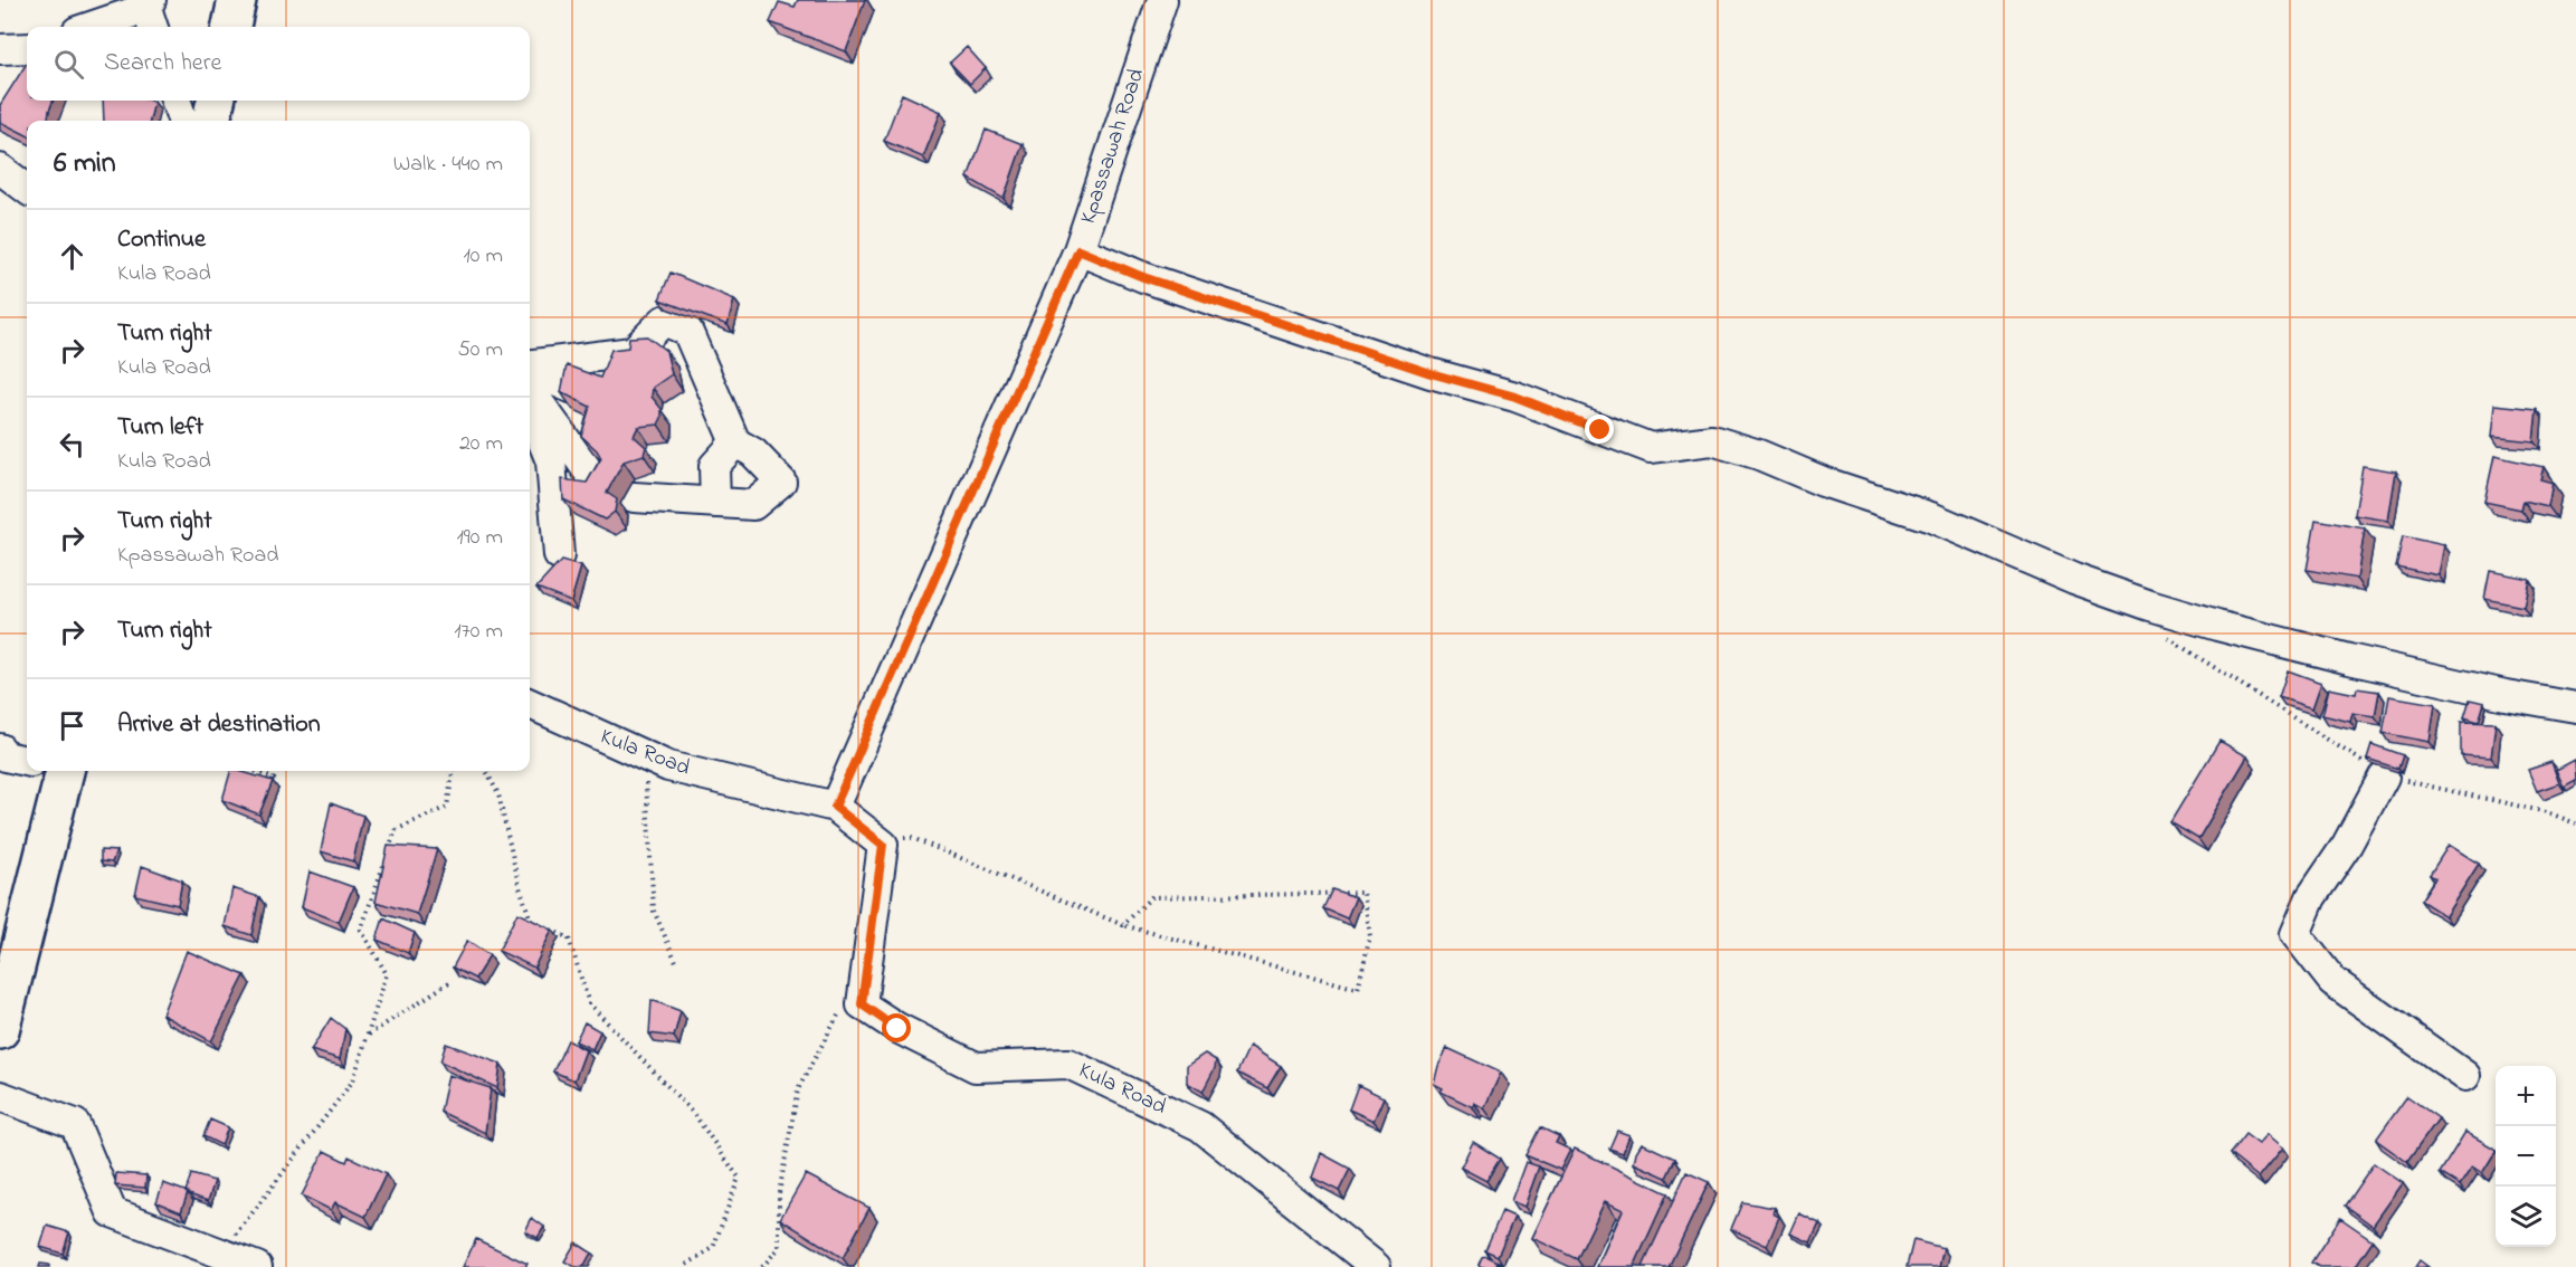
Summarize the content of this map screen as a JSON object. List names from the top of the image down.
{
  "streets": {
    "street": ["Kpassawah Road", "Kula Road"]
  },
  "crossings": [
    ["Kpassawah Road", "Kula Road"]
  ],
  "page": {
    "search": "Search here",
    "heading": ["6 min", "Walk · 440 m"],
    "list": [
      ["Continue", "Kula Road", "10 m"],
      ["Turn right", "Kula Road", "50 m"],
      ["Turn left", "Kula Road", "20 m"],
      ["Turn right", "Kpassawah Road", "190 m"],
      ["Turn right", "170 m"],
      "Arrive at destination"
    ],
    "map_buttons": ["+", "−"]
  }
}
